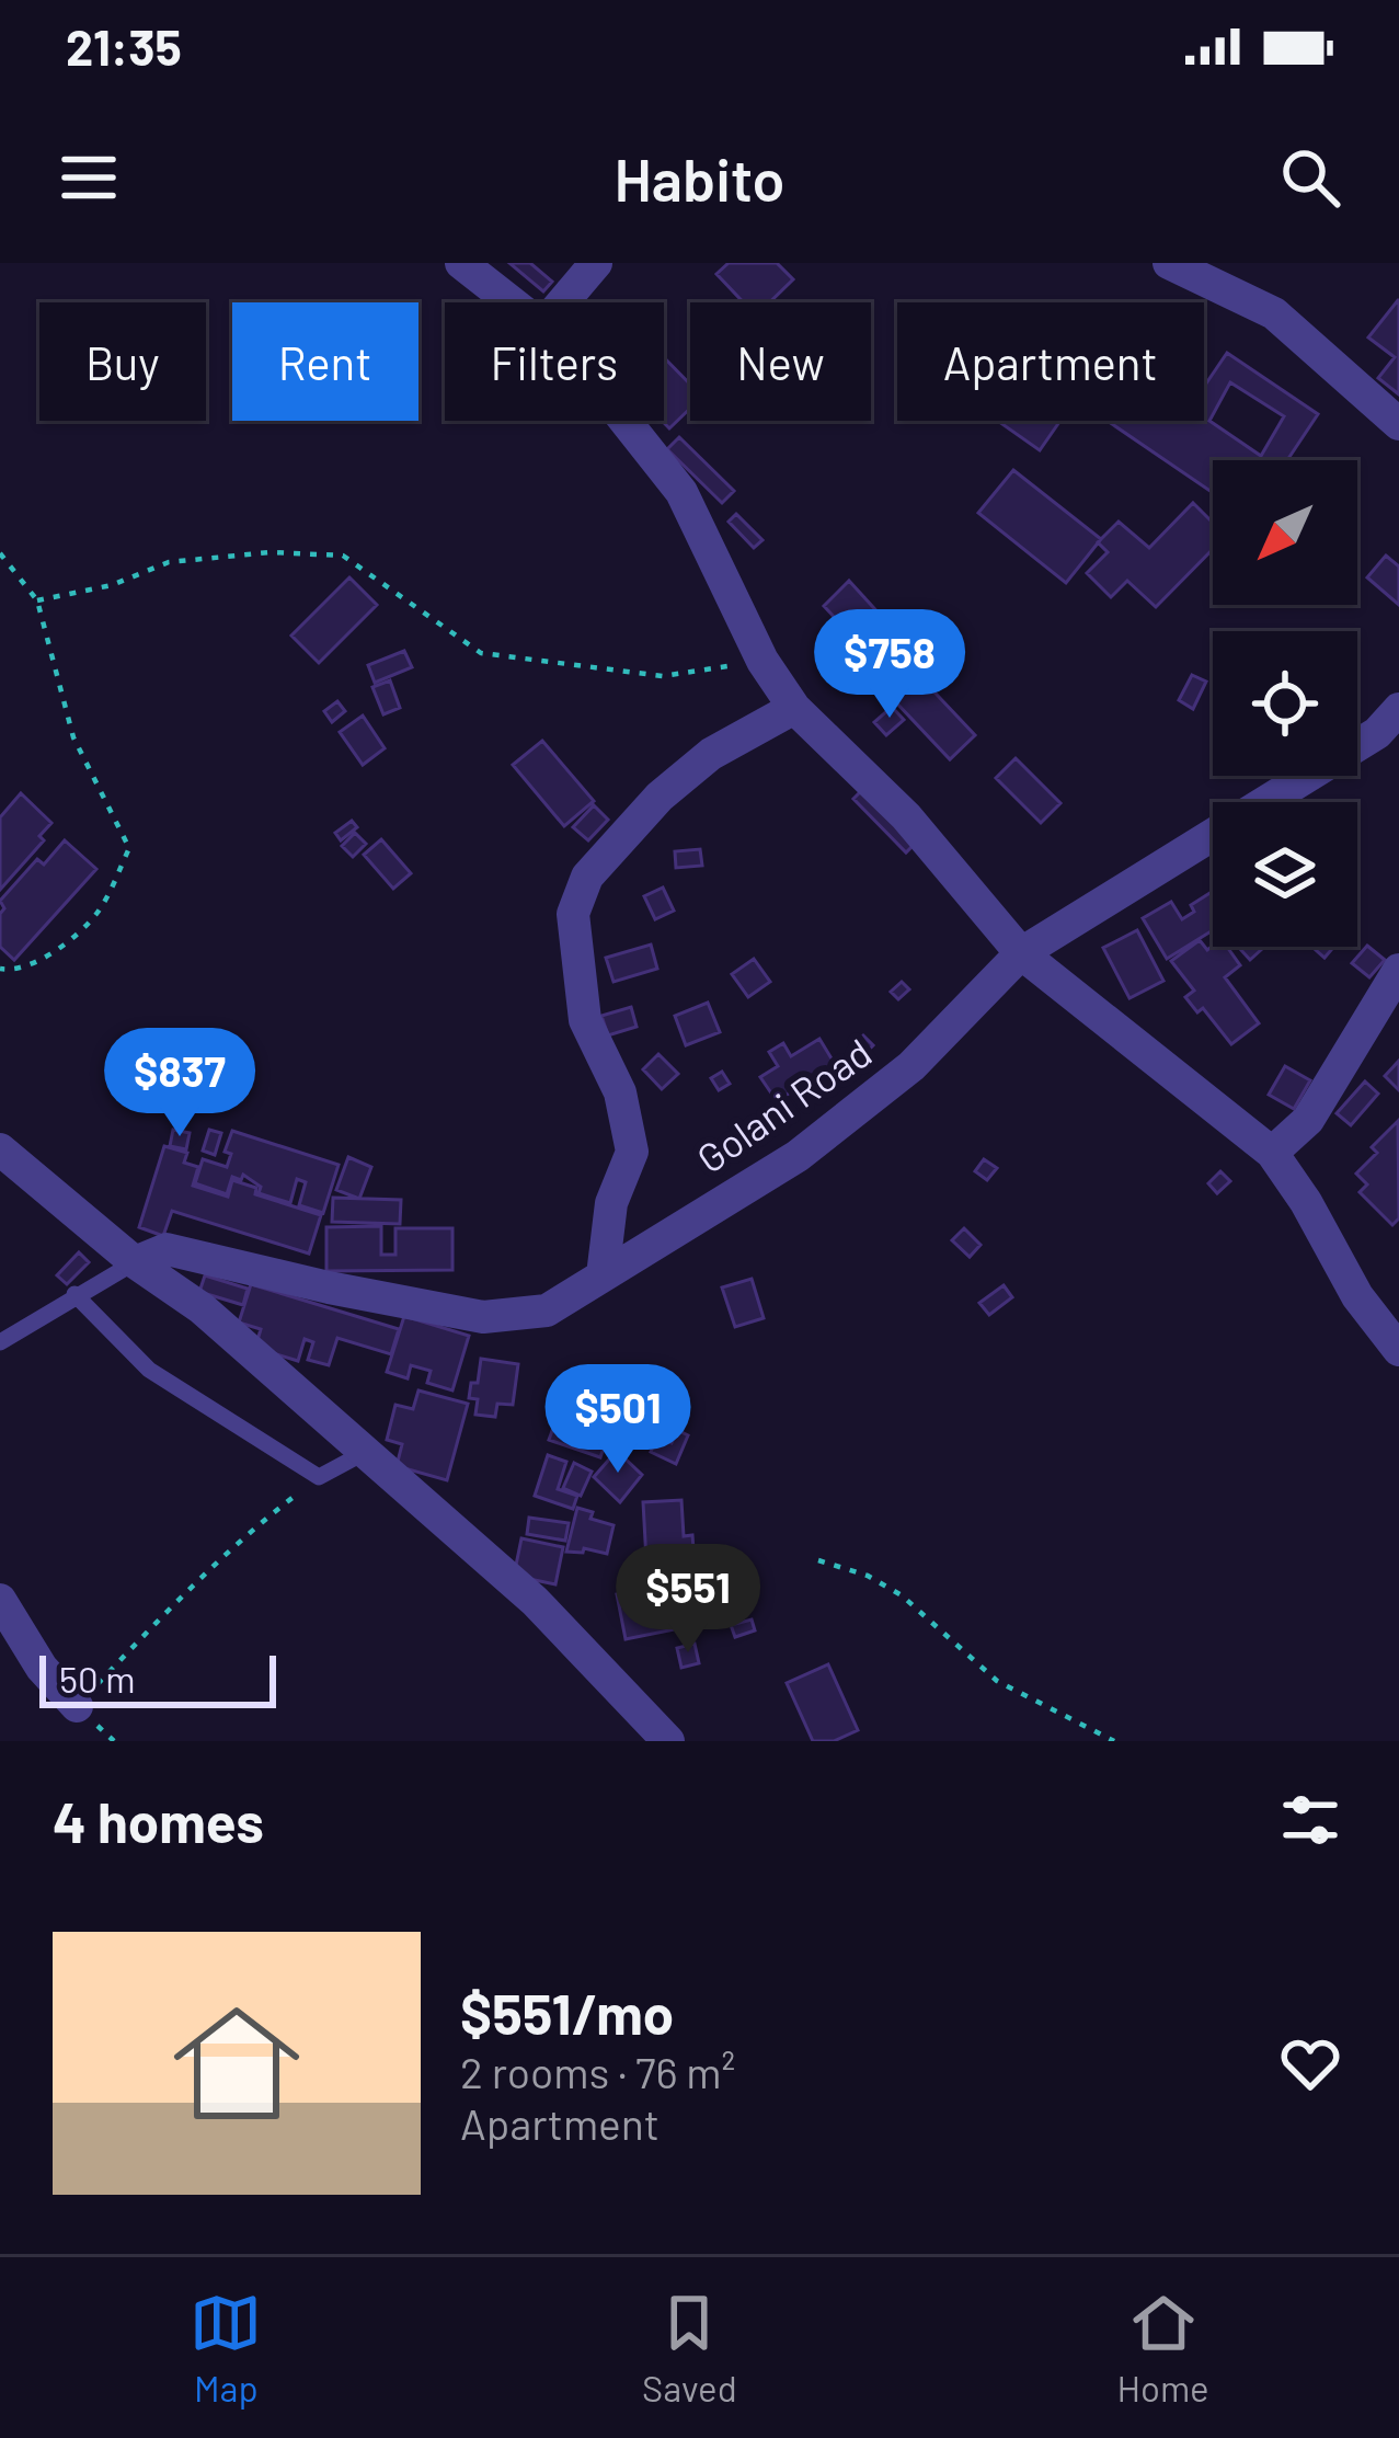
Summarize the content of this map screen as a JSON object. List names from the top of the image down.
{
  "streets": {
    "street": ["Golani Road"]
  },
  "scale_bar": "50 m",
  "north": "bottom left",
  "page": {
    "status": "21:35",
    "header": "Habito",
    "chip": [
      "Buy",
      "Rent",
      "Filters",
      "New",
      "Apartment"
    ],
    "price": [
      "$758",
      "$837",
      "$501",
      "$551"
    ],
    "scale": "50 m",
    "heading": "4 homes",
    "list": [
      {
        "name": "$551/mo",
        "note": "2 rooms · 76 m² · Apartment"
      }
    ],
    "tabs": ["Map", "Saved", "Home"]
  }
}
